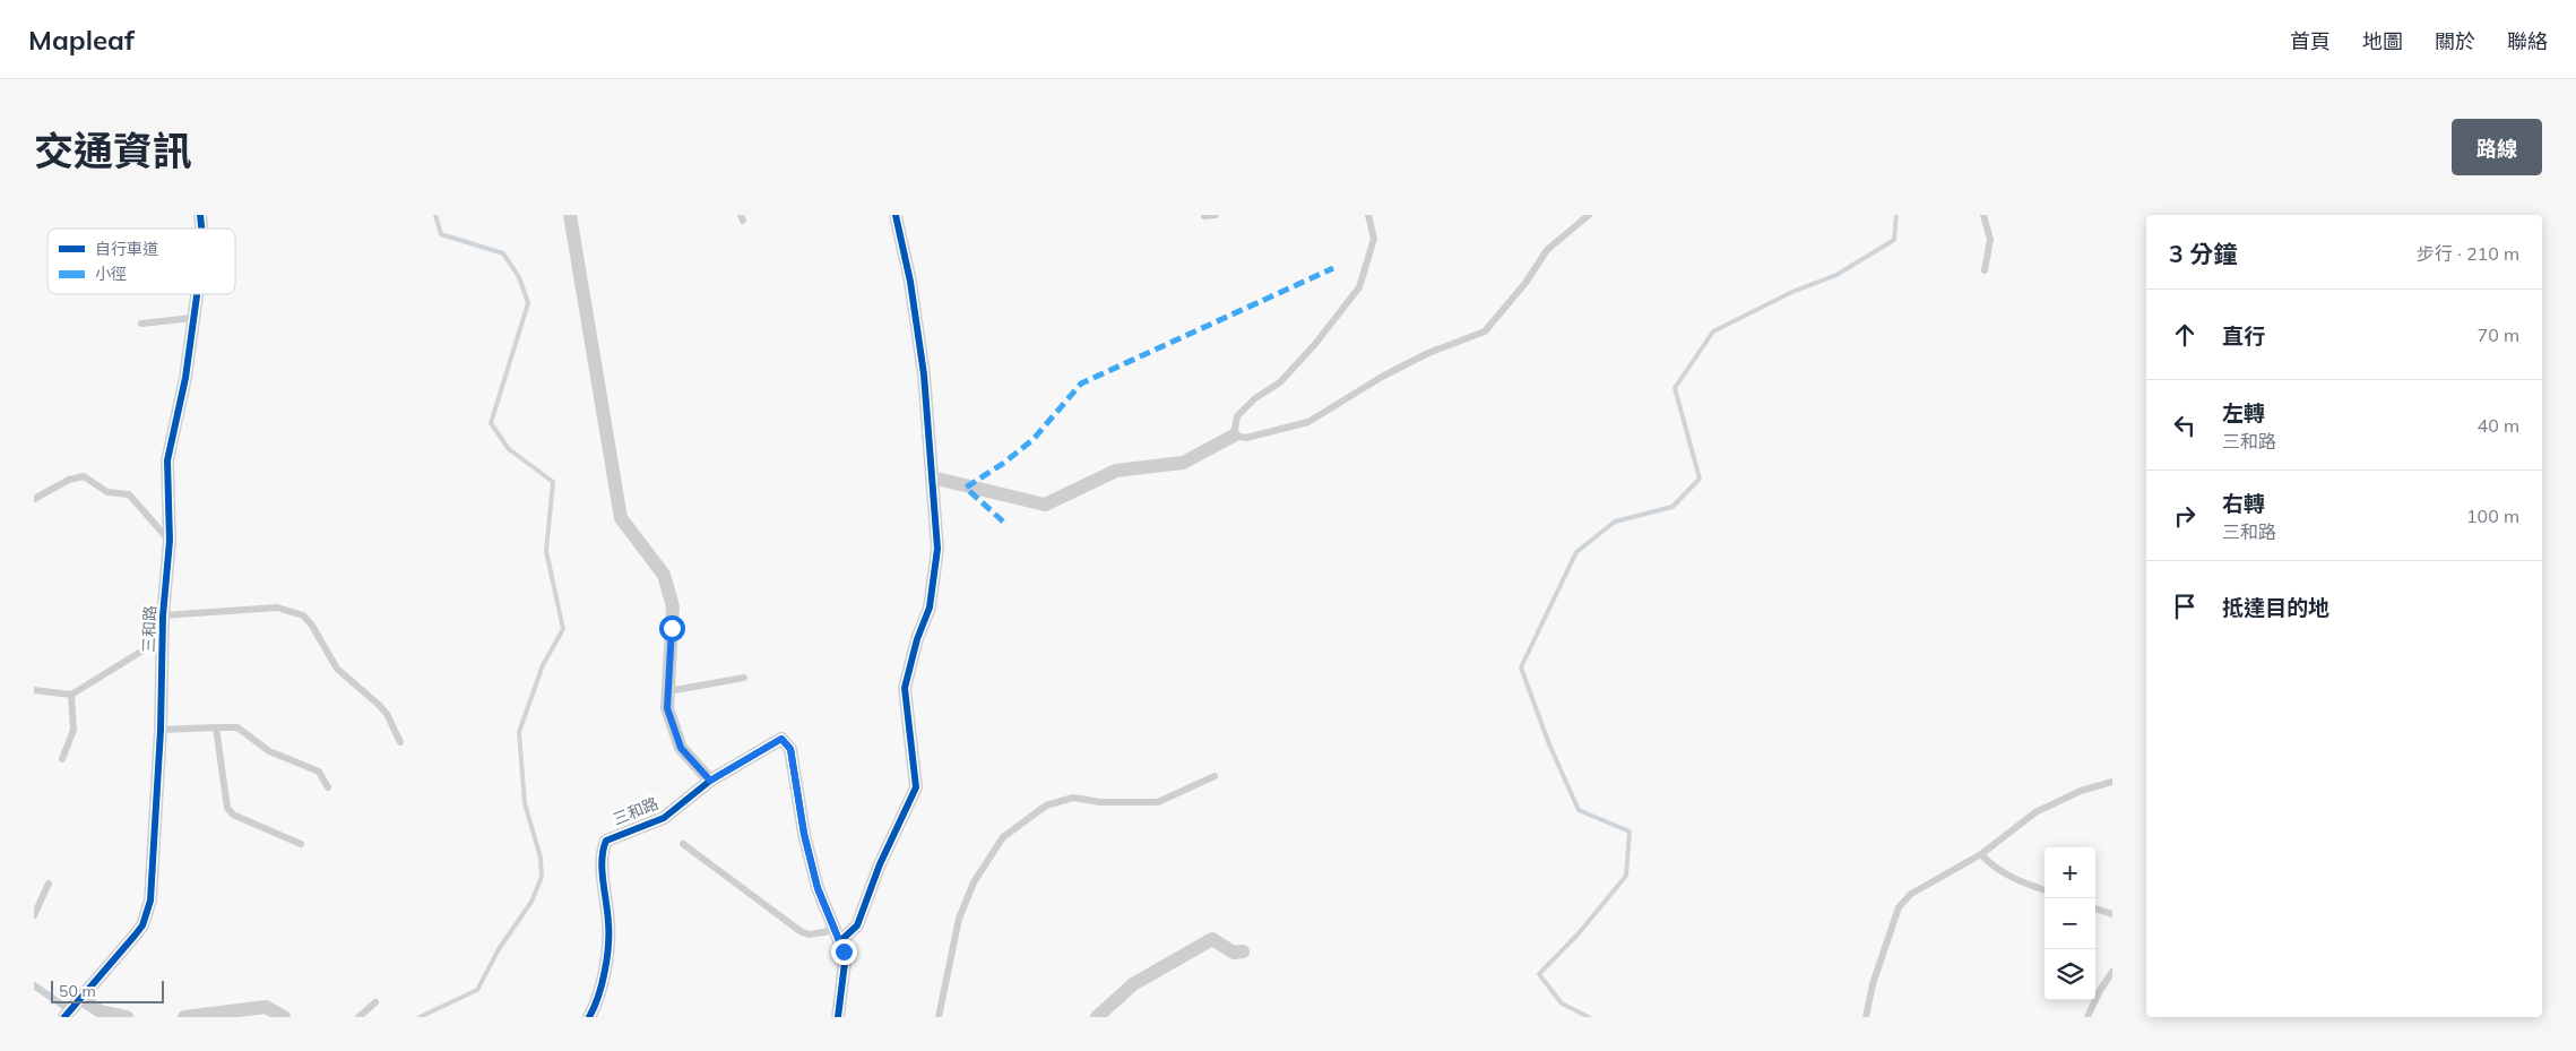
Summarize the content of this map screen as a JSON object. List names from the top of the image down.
{
  "streets": {
    "street": ["三和路"]
  },
  "legend": ["自行車道", "小徑"],
  "scale_bar": "50 m",
  "page": {
    "header": "Mapleaf",
    "nav": [
      "首頁",
      "地圖",
      "關於",
      "聯絡"
    ],
    "title": "交通資訊",
    "buttons": "路線",
    "heading": ["3 分鐘", "步行 · 210 m"],
    "list": [
      ["直行", "70 m"],
      ["左轉", "三和路", "40 m"],
      ["右轉", "三和路", "100 m"],
      "抵達目的地"
    ],
    "map_buttons": ["+", "−"],
    "scale": "50 m"
  }
}
